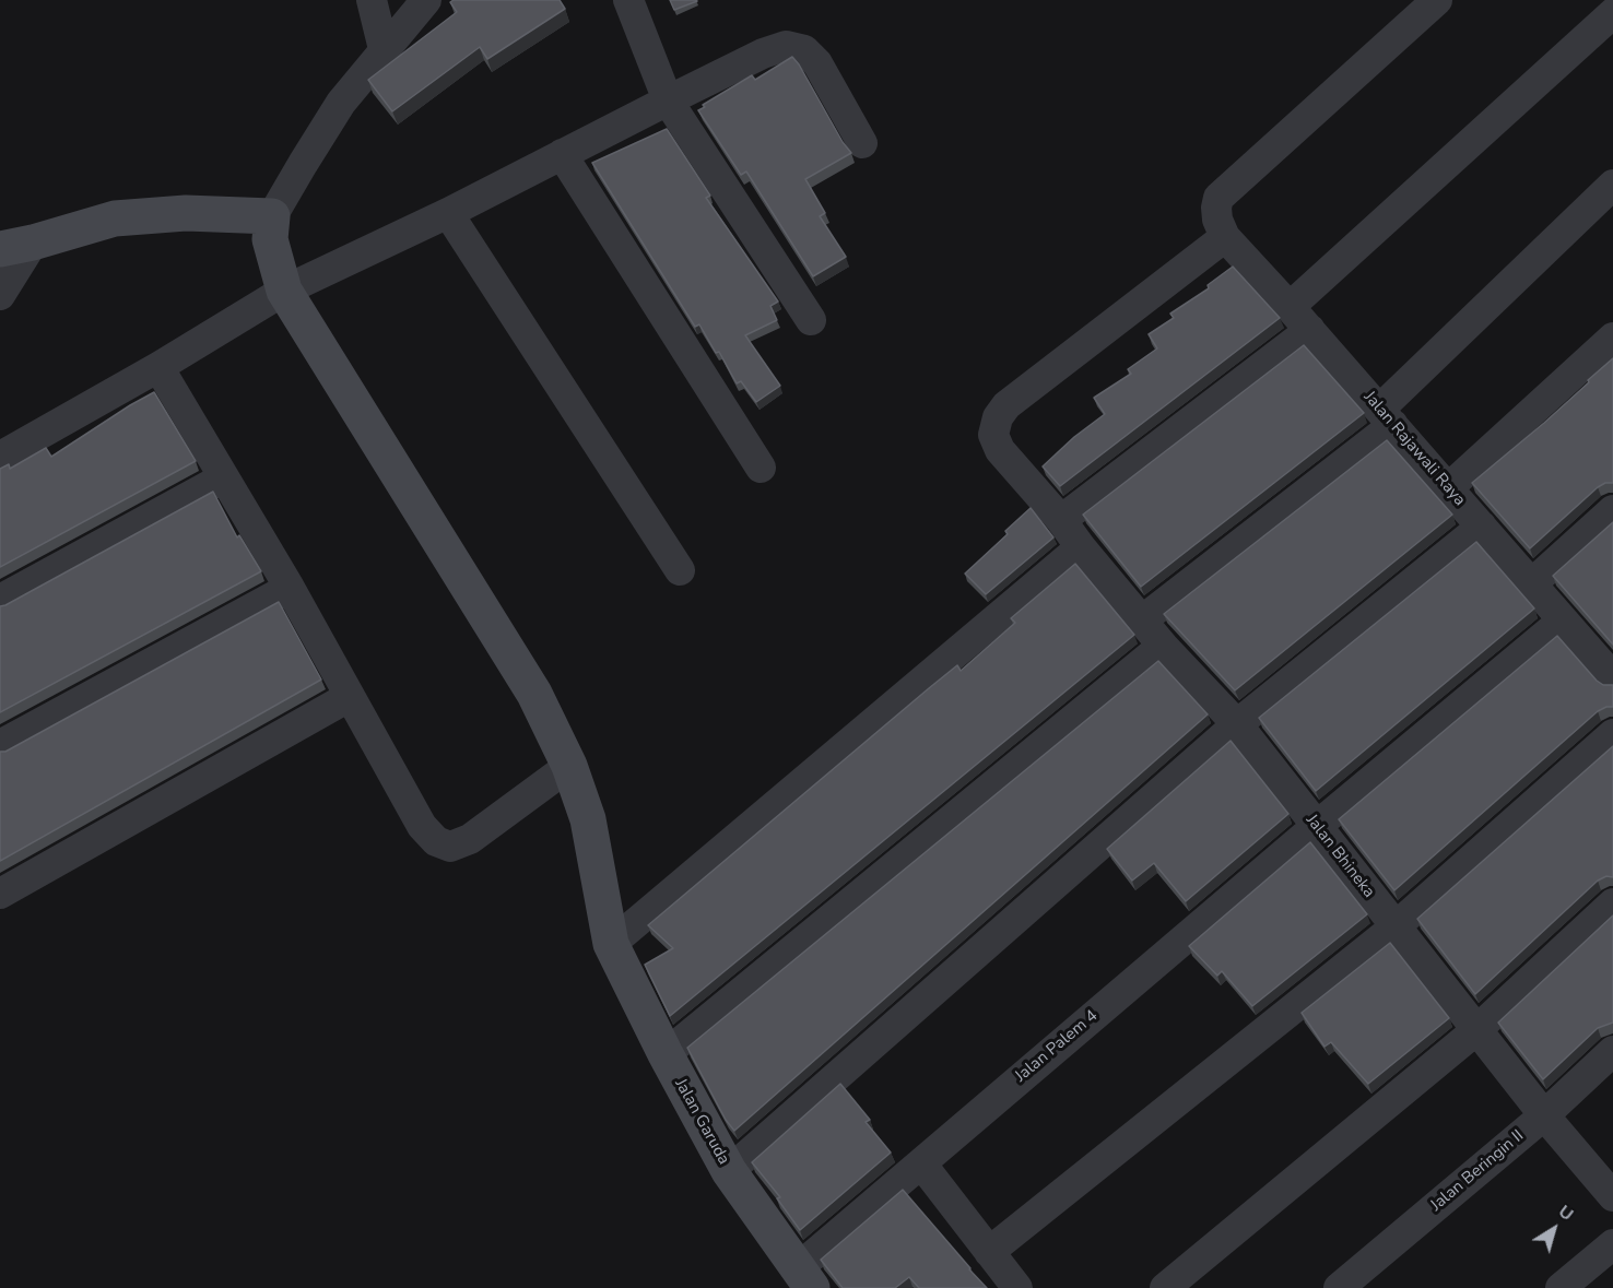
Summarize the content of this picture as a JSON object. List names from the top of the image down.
{
  "streets": {
    "street": [
      "Jalan Rajawali Raya",
      "Jalan Bhineka",
      "Jalan Palem 4",
      "Jalan Garuda",
      "Jalan Beringin II"
    ]
  },
  "crossings": [
    ["Jalan Rajawali Raya", "Jalan Bhineka"],
    ["Jalan Rajawali Raya", "Jalan Palem 4"],
    ["Jalan Bhineka", "Jalan Palem 4"],
    ["Jalan Bhineka", "Jalan Beringin II"],
    ["Jalan Palem 4", "Jalan Garuda"]
  ],
  "north": "top right"
}
